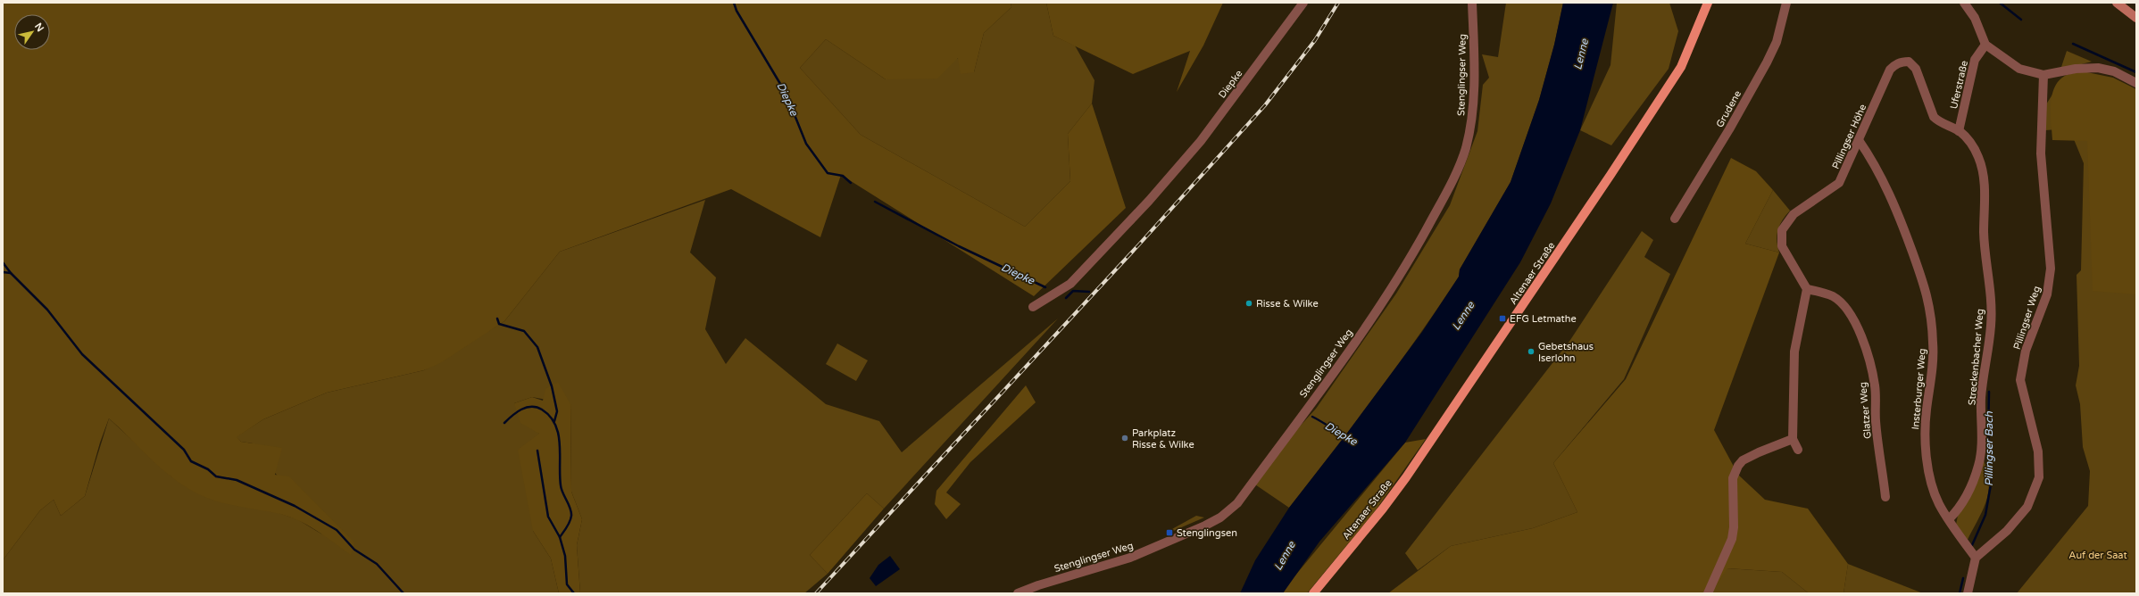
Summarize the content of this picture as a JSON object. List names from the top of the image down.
{
  "streets": {
    "main road": ["Altenaer Straße"],
    "street": [
      "Stenglingser Weg",
      "Diepke",
      "Uferstraße",
      "Grudene",
      "Pillingser Höhe",
      "Pillingser Weg",
      "Streckenbacher Weg",
      "Insterburger Weg",
      "Glatzer Weg"
    ]
  },
  "crossings": [
    ["Uferstraße", "Pillingser Höhe"],
    ["Uferstraße", "Streckenbacher Weg"],
    ["Pillingser Höhe", "Streckenbacher Weg"],
    ["Pillingser Höhe", "Insterburger Weg"],
    ["Pillingser Höhe", "Glatzer Weg"],
    ["Pillingser Weg", "Insterburger Weg"],
    ["Streckenbacher Weg", "Insterburger Weg"]
  ],
  "water": ["Lenne", "Diepke", "Pillingser Bach"],
  "parks": ["Auf der Saat"],
  "places": {
    "other": ["Risse & Wilke", "Gebetshaus Iserlohn", "Parkplatz Risse & Wilke"],
    "transit": ["EFG Letmathe", "Stenglingsen"]
  },
  "north": "top right"
}
